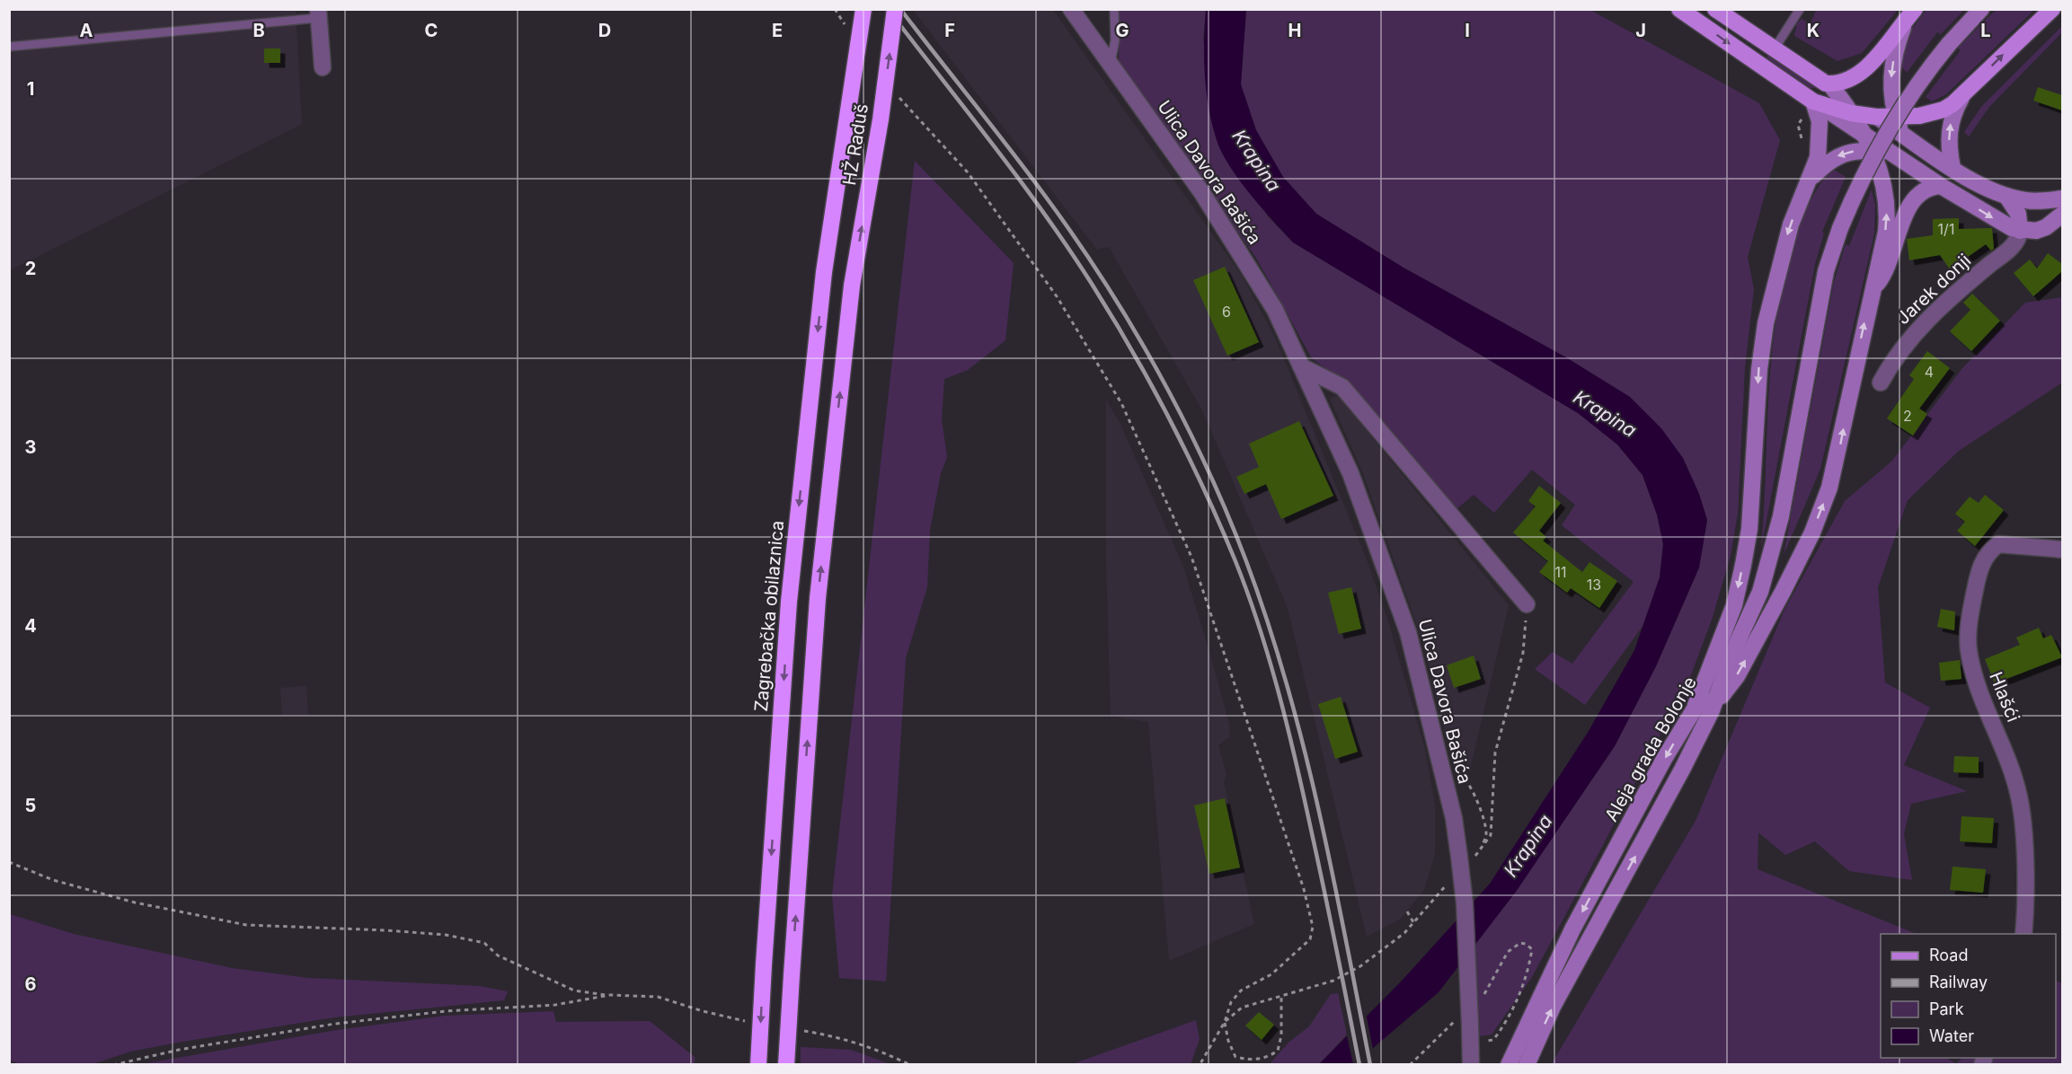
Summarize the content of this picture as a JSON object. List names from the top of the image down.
{
  "streets": {
    "highway": ["HŽ Raduš", "Zagrebačka obilaznica"],
    "main road": ["Aleja grada Bolonje"],
    "street": ["Ulica Davora Bašića", "Jarek donji", "Hlašći"]
  },
  "crossings": [
    ["HŽ Raduš", "Zagrebačka obilaznica"]
  ],
  "one_way": ["HŽ Raduš", "Zagrebačka obilaznica"],
  "water": ["Krapina"],
  "house_numbers": [
    "1/1",
    "6",
    "4",
    "2",
    "11",
    "13"
  ],
  "legend": [
    "Road",
    "Railway",
    "Park",
    "Water"
  ],
  "grid": {
    "columns": [
      "A",
      "B",
      "C",
      "D",
      "E",
      "F",
      "G",
      "H",
      "I",
      "J",
      "K",
      "L"
    ],
    "rows": [
      "1",
      "2",
      "3",
      "4",
      "5",
      "6"
    ]
  }
}
